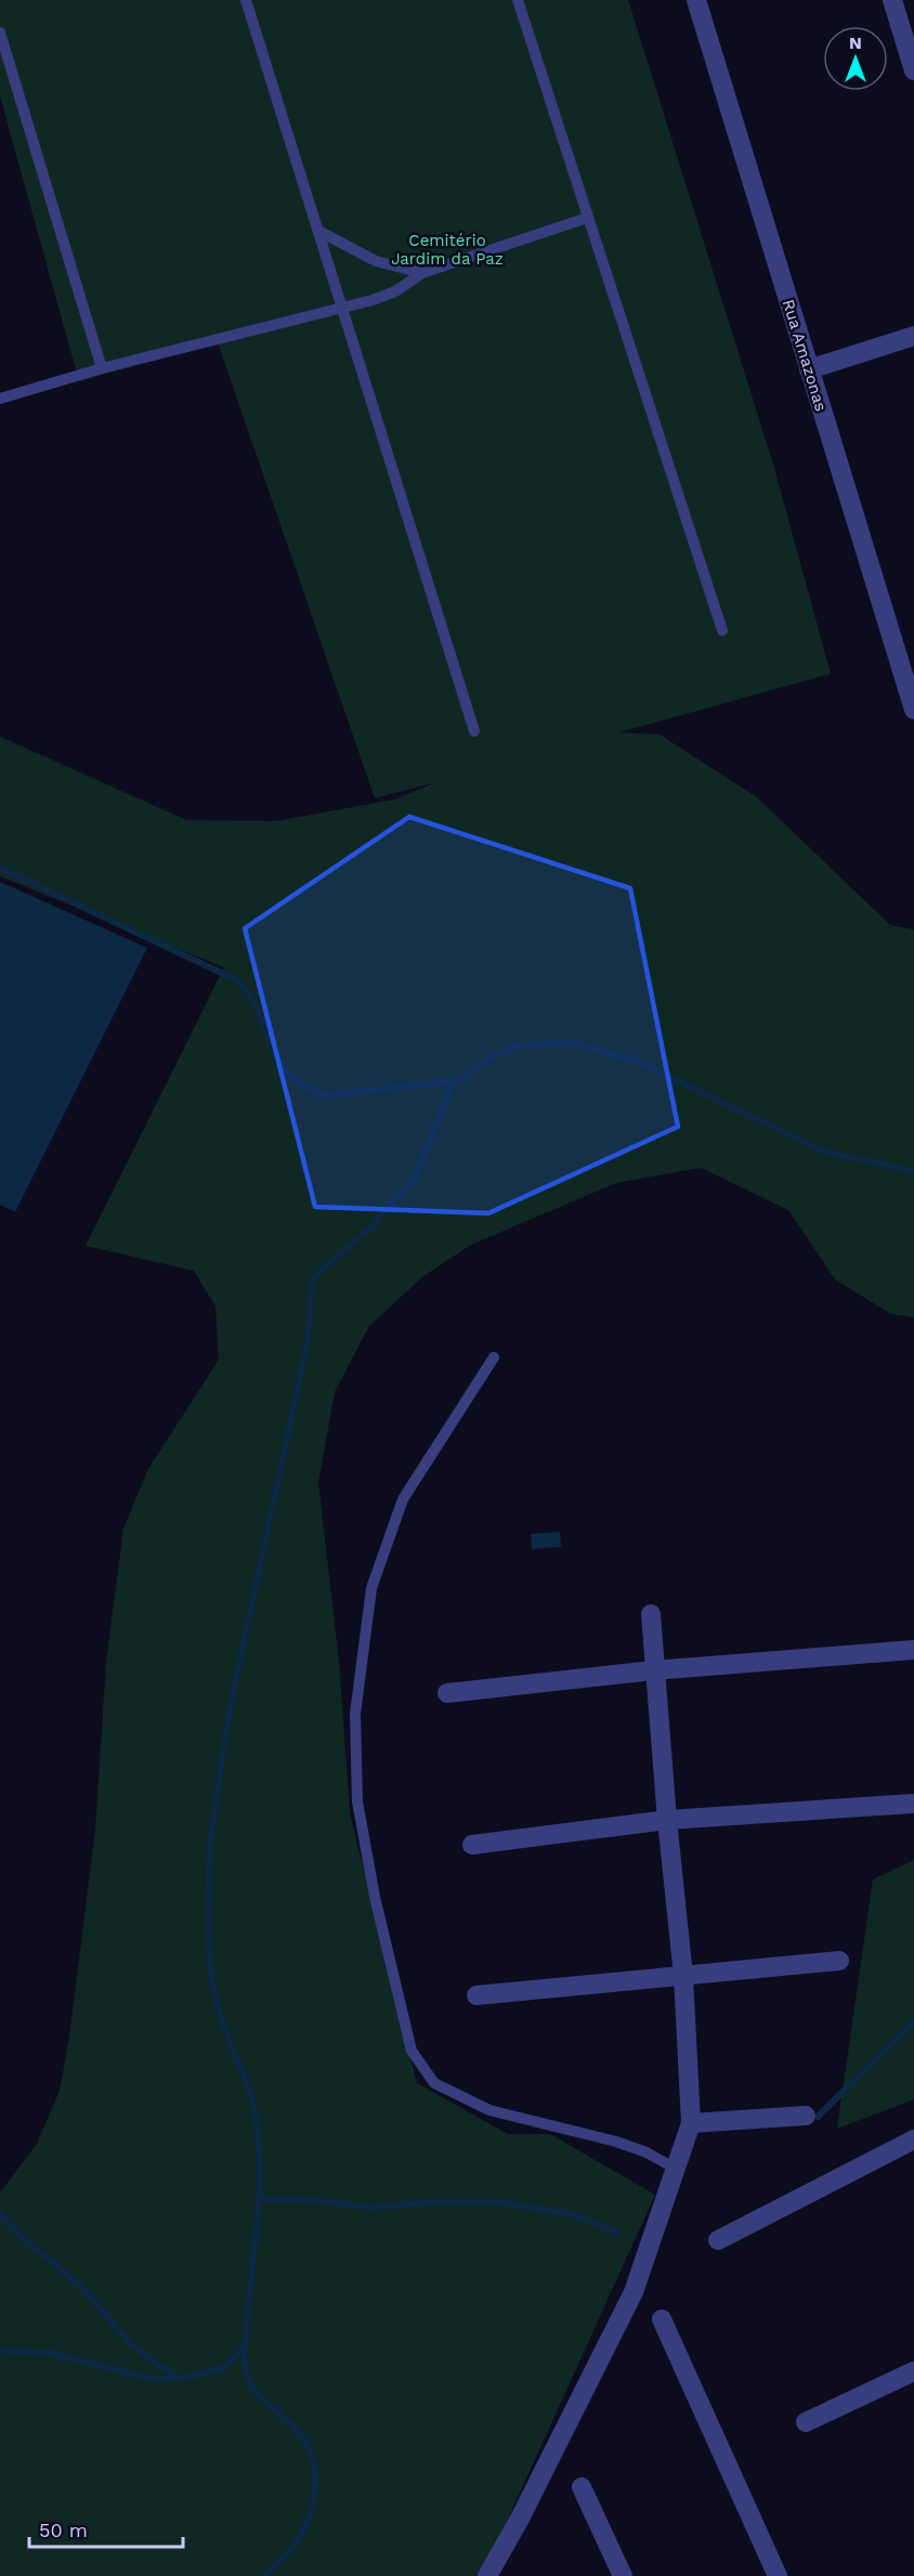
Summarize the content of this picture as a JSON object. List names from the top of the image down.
{
  "streets": {
    "street": ["Rua Amazonas"]
  },
  "parks": ["Cemitério Jardim da Paz"],
  "scale_bar": "50 m",
  "north": "top"
}
